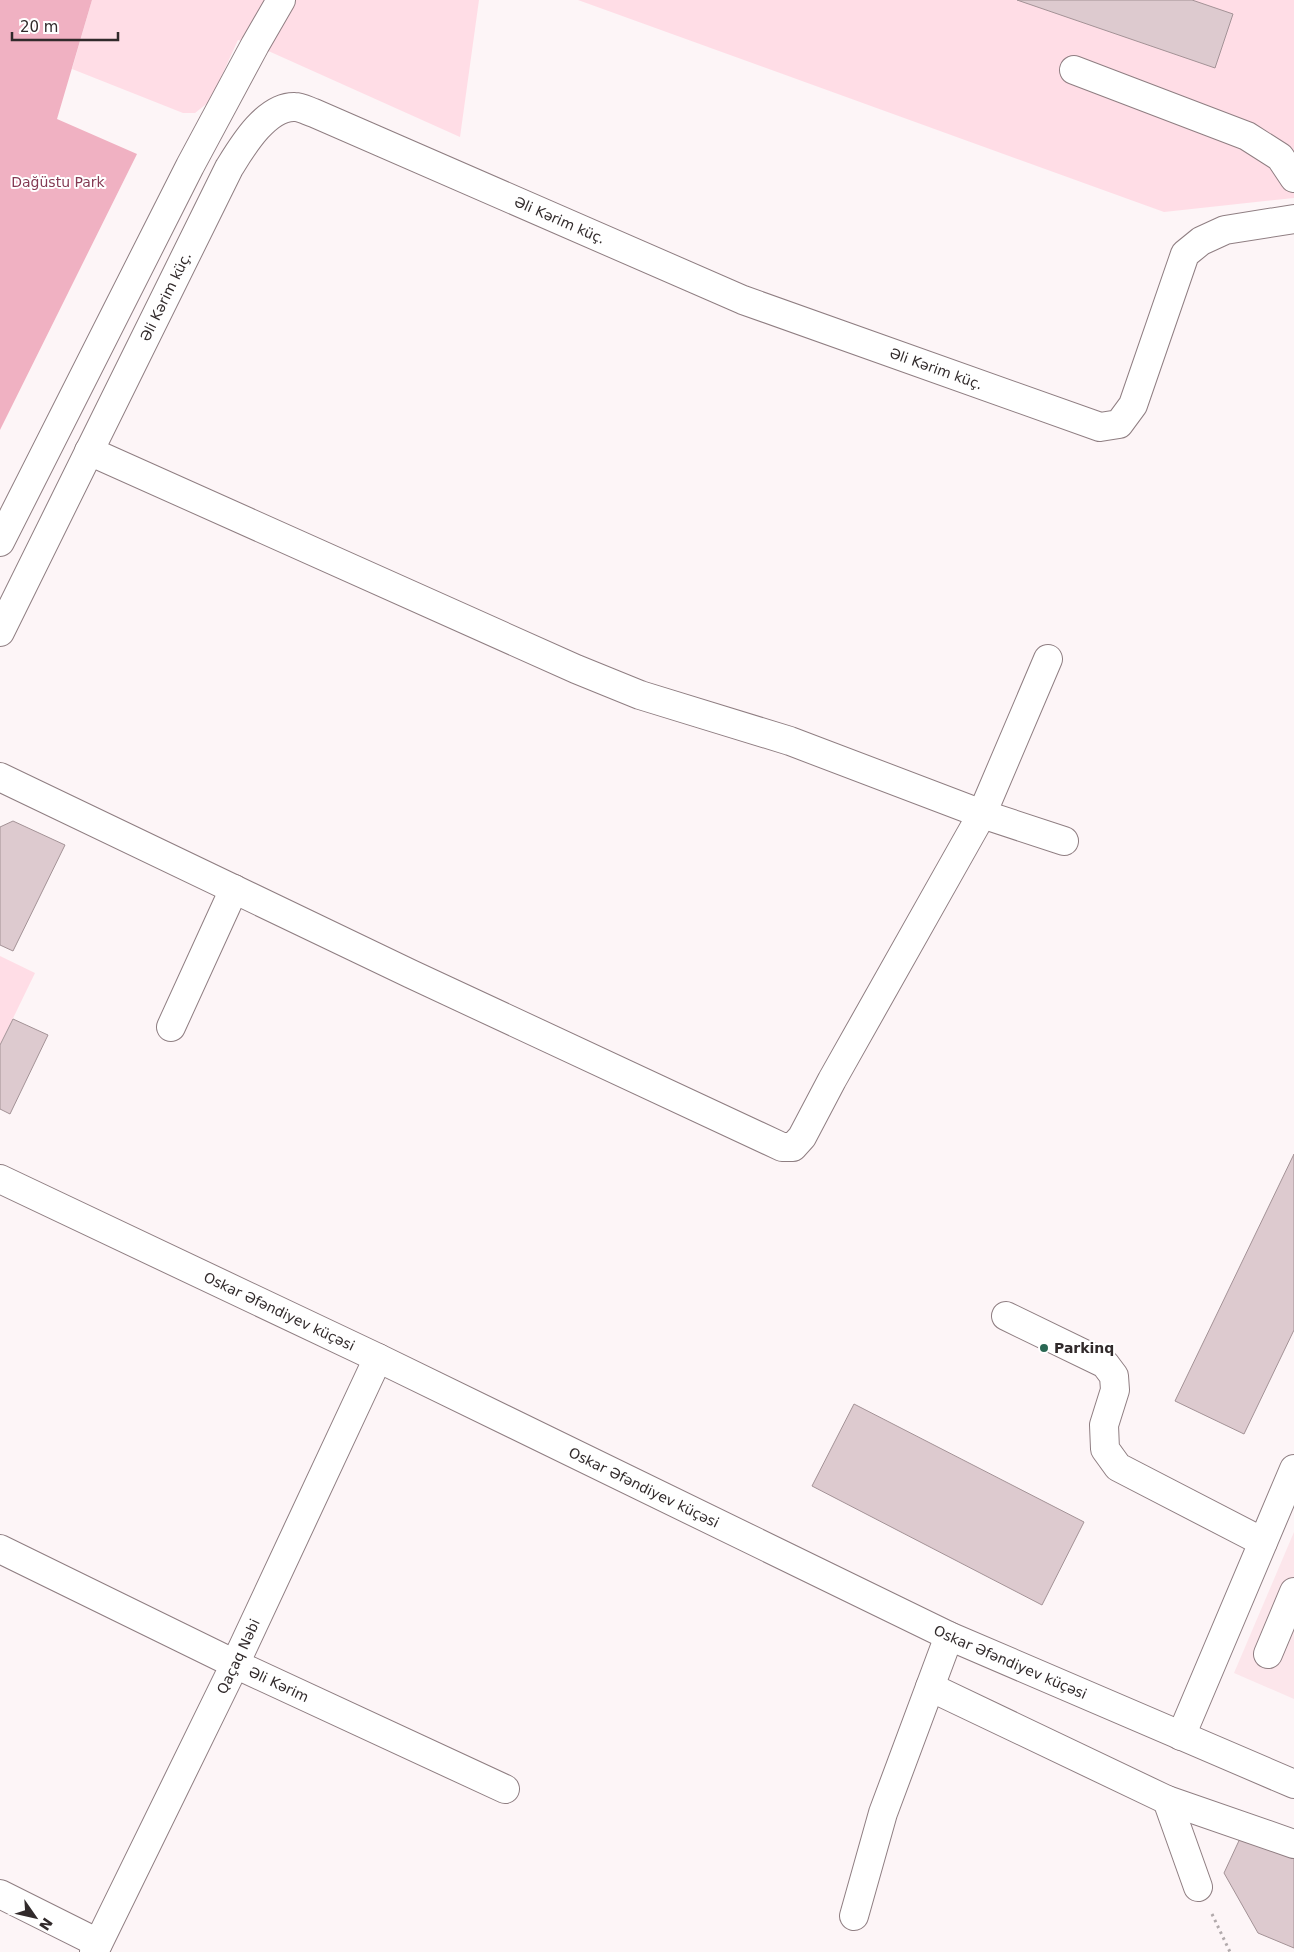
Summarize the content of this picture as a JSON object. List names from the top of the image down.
{
  "streets": {
    "street": [
      "Əli Kərim küç.",
      "Oskar Əfəndiyev küçəsi",
      "Qaçaq Nəbi",
      "Əli Kərim"
    ]
  },
  "crossings": [
    ["Oskar Əfəndiyev küçəsi", "Qaçaq Nəbi"],
    ["Qaçaq Nəbi", "Əli Kərim"]
  ],
  "parks": ["Dağüstu Park"],
  "places": ["Parkinq"],
  "scale_bar": "20 m",
  "north": "bottom right"
}
